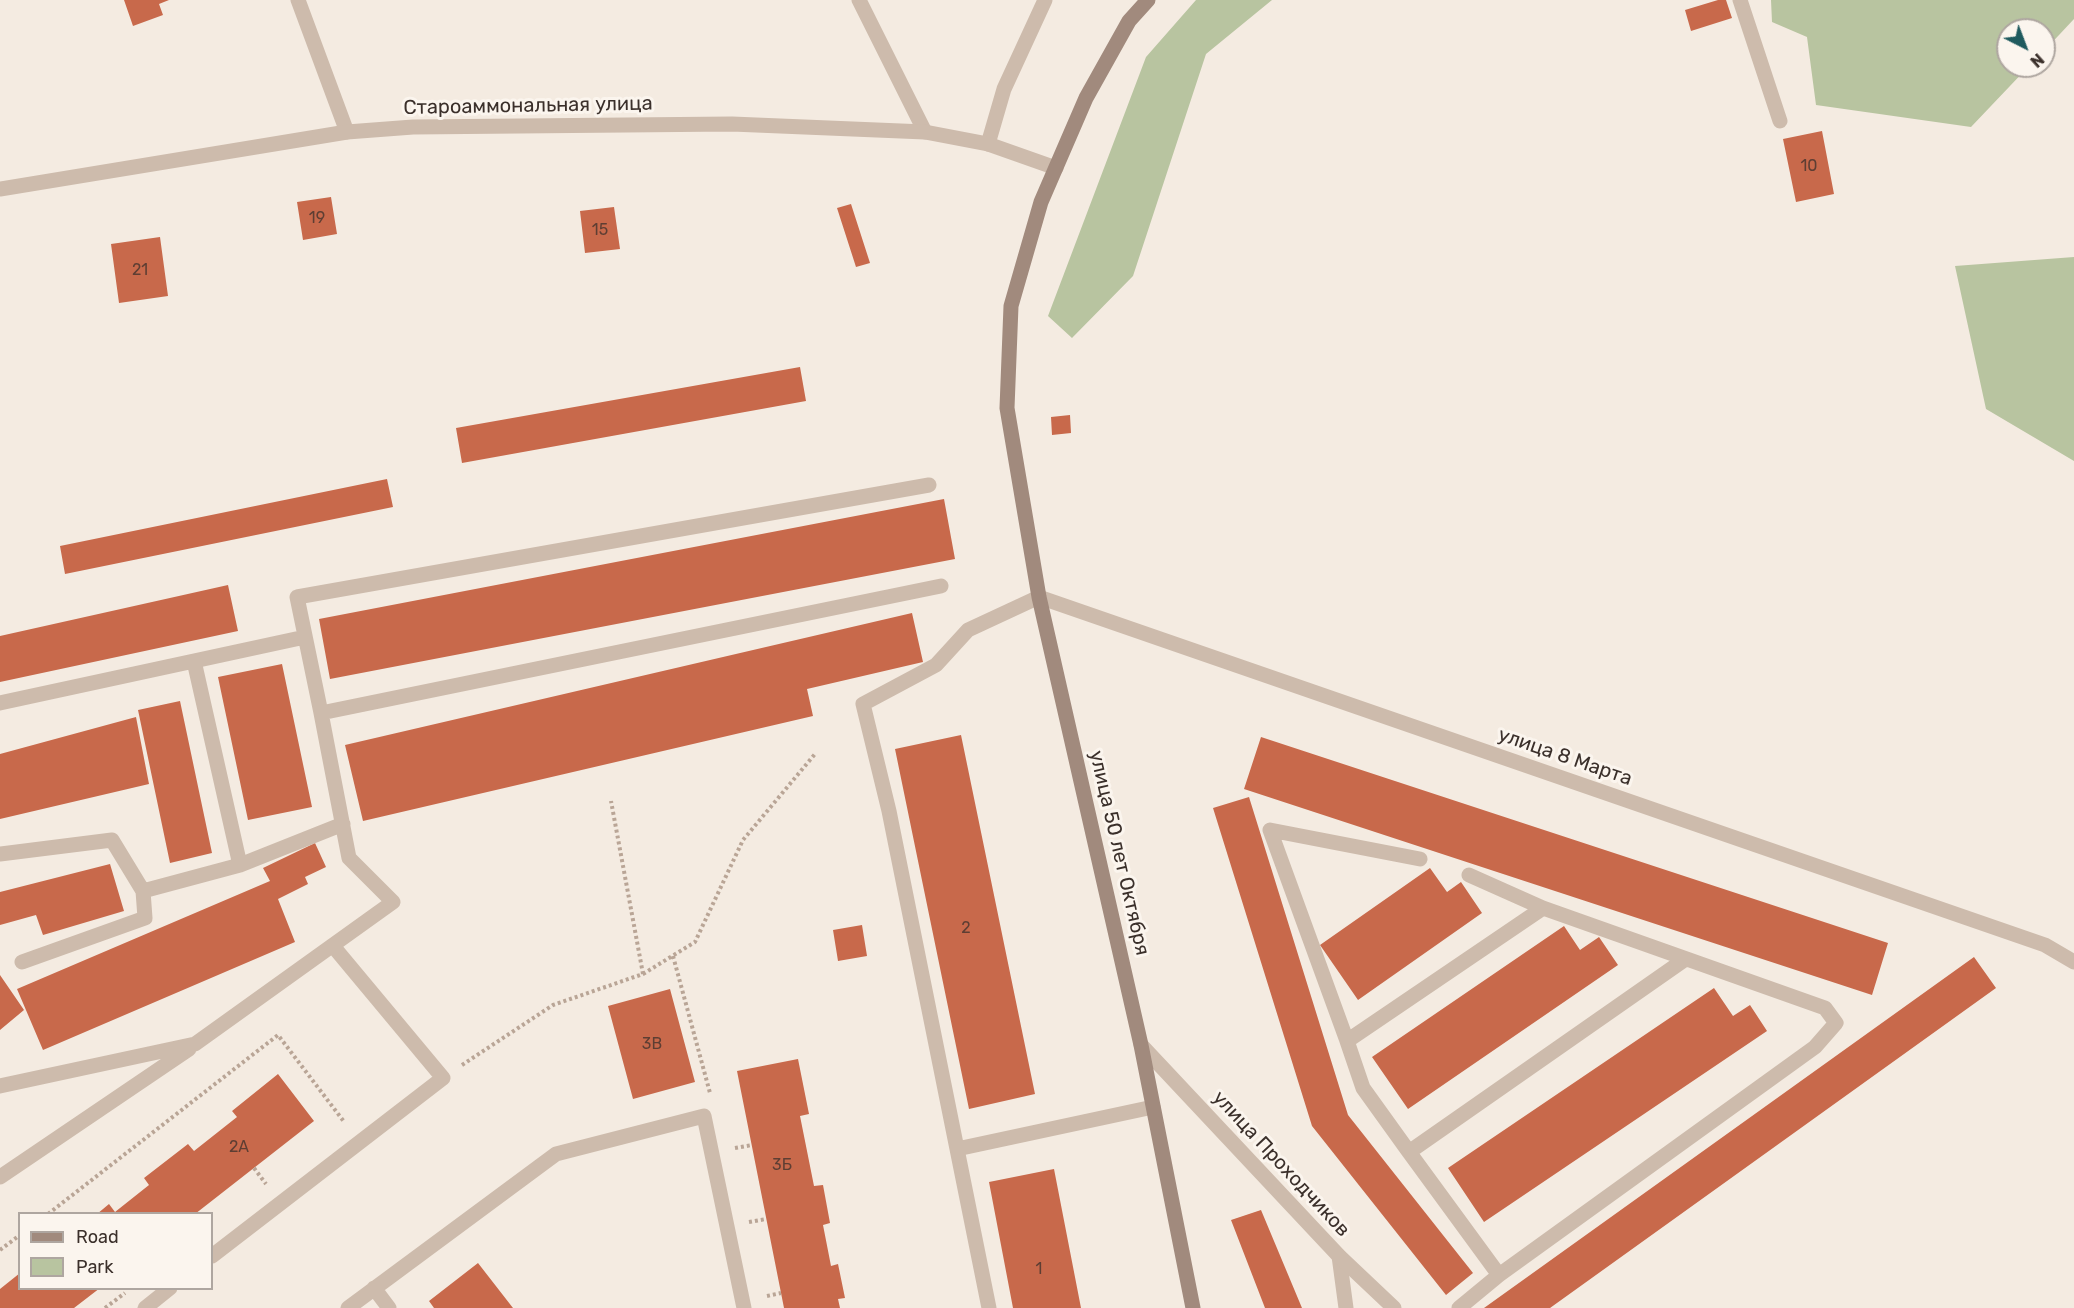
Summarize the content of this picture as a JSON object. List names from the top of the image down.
{
  "streets": {
    "main road": ["улица 50 лет Октября"],
    "street": ["Староаммональная улица", "улица 8 Марта", "улица Проходчиков"]
  },
  "crossings": [
    ["Староаммональная улица", "улица 50 лет Октября"],
    ["улица 8 Марта", "улица 50 лет Октября"],
    ["улица 50 лет Октября", "улица Проходчиков"]
  ],
  "house_numbers": [
    "10",
    "19",
    "15",
    "21",
    "2",
    "3В",
    "2А",
    "3Б",
    "1"
  ],
  "legend": ["Road", "Park"],
  "north": "bottom right"
}
